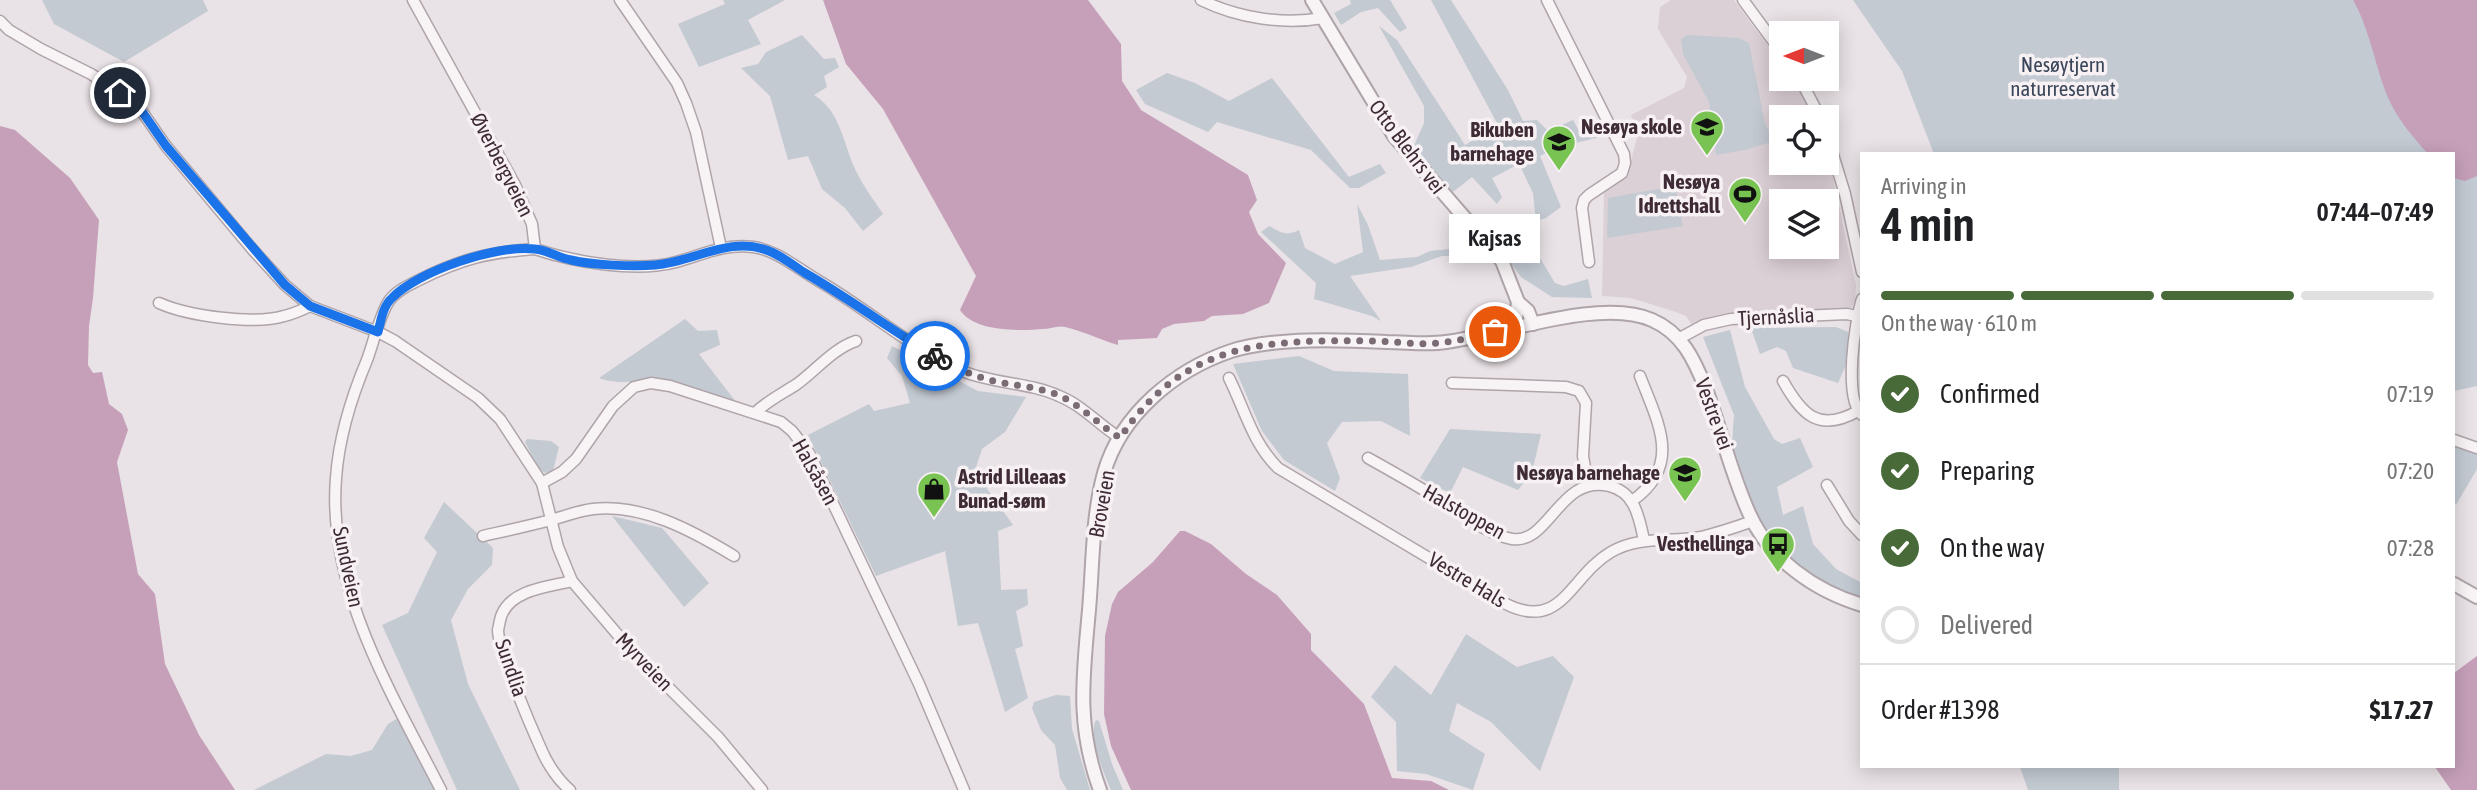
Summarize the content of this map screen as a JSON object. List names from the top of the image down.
{
  "streets": {
    "street": [
      "Otto Blehrs vei",
      "Øverbergveien",
      "Tjernåslia",
      "Vestre vei",
      "Halsåsen",
      "Broveien",
      "Halstoppen",
      "Sundveien",
      "Vestre Hals",
      "Myrveien",
      "Sundlia"
    ]
  },
  "crossings": [
    ["Otto Blehrs vei", "Broveien"],
    ["Øverbergveien", "Sundveien"],
    ["Tjernåslia", "Vestre vei"],
    ["Vestre vei", "Vestre Hals"],
    ["Halsåsen", "Myrveien"],
    ["Sundveien", "Myrveien"],
    ["Myrveien", "Sundlia"]
  ],
  "parks": ["Nesøytjern naturreservat"],
  "places": {
    "school or university": ["Nesøya skole", "Bikuben barnehage", "Nesøya barnehage"],
    "sports": ["Nesøya Idrettshall"],
    "other": ["Kajsas"],
    "shop": ["Astrid Lilleaas Bunad-søm"],
    "bus stop": ["Vesthellinga"]
  },
  "north": "left",
  "page": {
    "heading": ["4 min", "Arriving in", "07:44–07:49"],
    "panel": ["Order #1398", "$17.27"],
    "bubble": "Kajsas",
    "bar": "On the way · 610 m",
    "list": [
      ["Confirmed", "07:19"],
      ["Preparing", "07:20"],
      ["On the way", "07:28"],
      "Delivered"
    ]
  }
}
